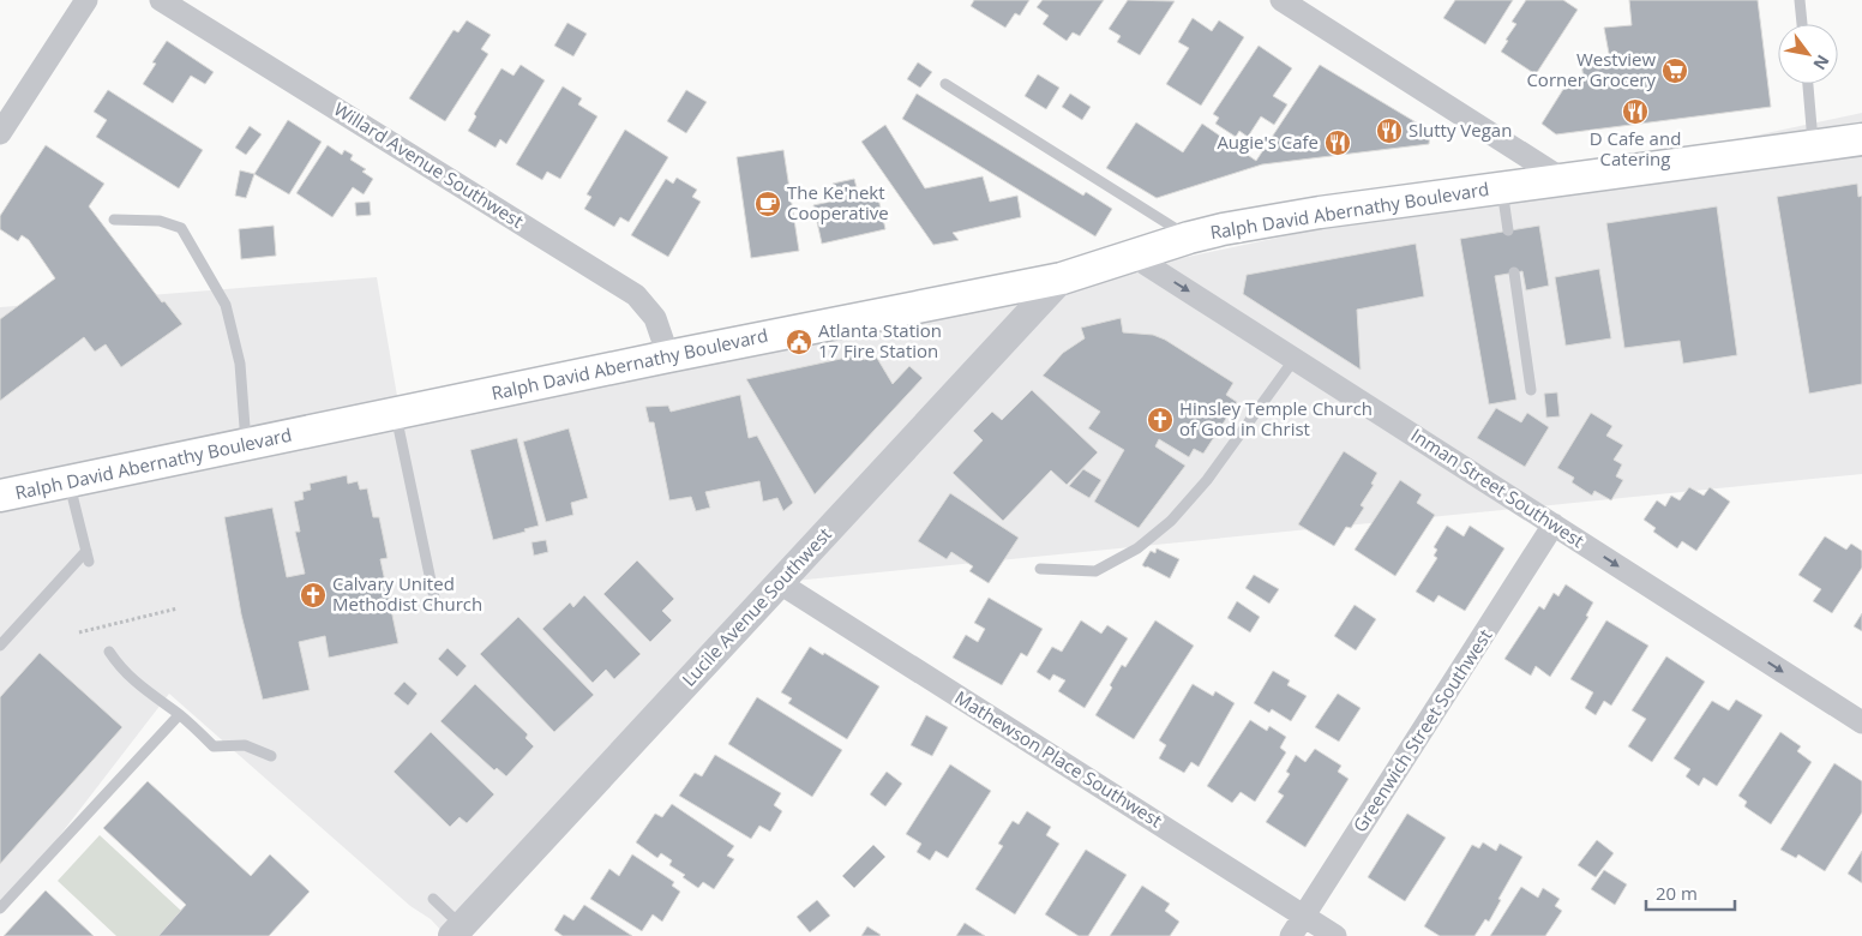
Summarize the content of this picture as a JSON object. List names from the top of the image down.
{
  "streets": {
    "main road": ["Ralph David Abernathy Boulevard"],
    "street": [
      "Willard Avenue Southwest",
      "Inman Street Southwest",
      "Lucile Avenue Southwest",
      "Greenwich Street Southwest",
      "Mathewson Place Southwest"
    ]
  },
  "crossings": [
    ["Willard Avenue Southwest", "Ralph David Abernathy Boulevard"],
    ["Ralph David Abernathy Boulevard", "Inman Street Southwest"],
    ["Ralph David Abernathy Boulevard", "Lucile Avenue Southwest"],
    ["Inman Street Southwest", "Greenwich Street Southwest"],
    ["Lucile Avenue Southwest", "Mathewson Place Southwest"],
    ["Greenwich Street Southwest", "Mathewson Place Southwest"]
  ],
  "one_way": ["Inman Street Southwest"],
  "places": {
    "supermarket": ["Westview Corner Grocery"],
    "restaurant": ["D Cafe and Catering", "Slutty Vegan", "Augie's Cafe"],
    "cafe": ["The Ke'nekt Cooperative"],
    "public building": ["Atlanta Station 17 Fire Station"],
    "church": ["Hinsley Temple Church of God in Christ", "Calvary United Methodist Church"]
  },
  "scale_bar": "20 m",
  "north": "bottom right"
}
